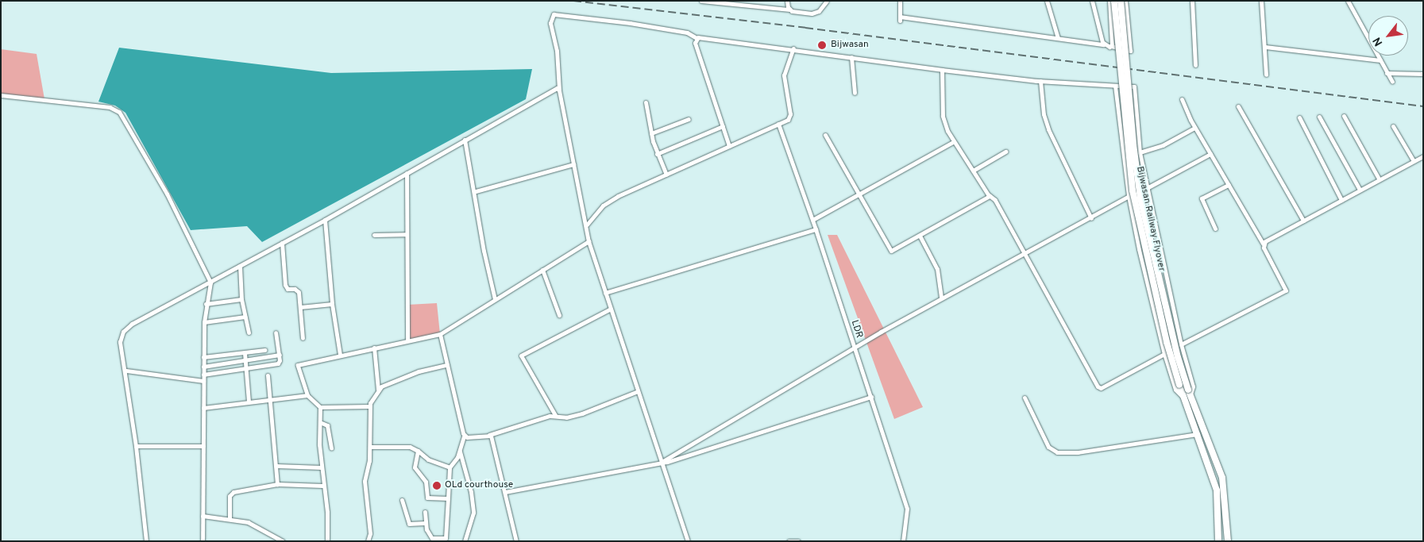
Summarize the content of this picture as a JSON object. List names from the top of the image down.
{
  "streets": {
    "main road": ["Bijwasan Railway Flyover"],
    "street": ["LDR"]
  },
  "places": ["Bijwasan", "OLd courthouse"],
  "north": "bottom left"
}
